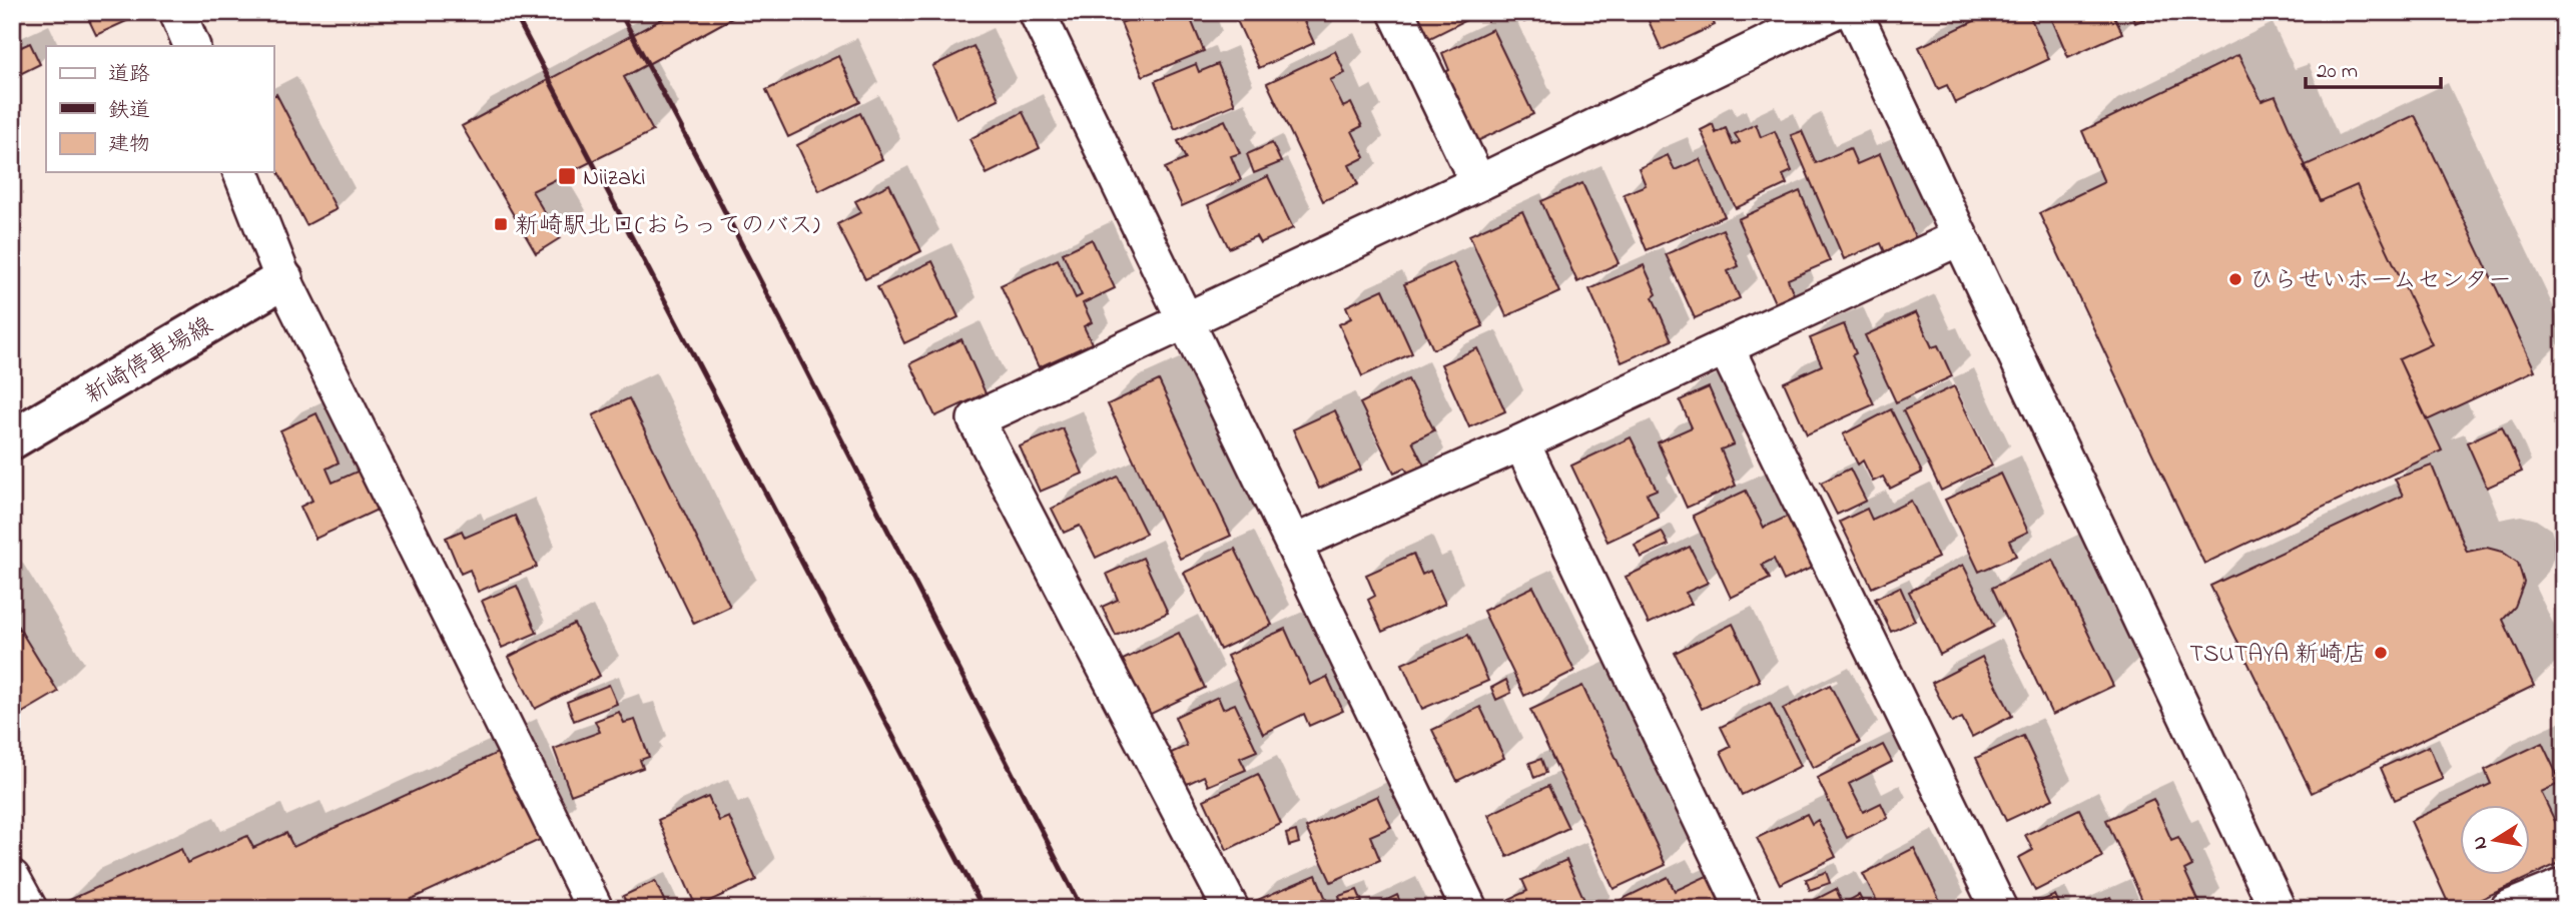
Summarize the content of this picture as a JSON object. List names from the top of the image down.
{
  "streets": {
    "main road": ["新崎停車場線"]
  },
  "places": {
    "transit": ["Niizaki", "新崎駅北口(おらってのバス)"],
    "other": ["ひらせいホームセンター", "TSUTAYA 新崎店"]
  },
  "legend": ["道路", "鉄道", "建物"],
  "scale_bar": "20 m",
  "north": "left"
}
